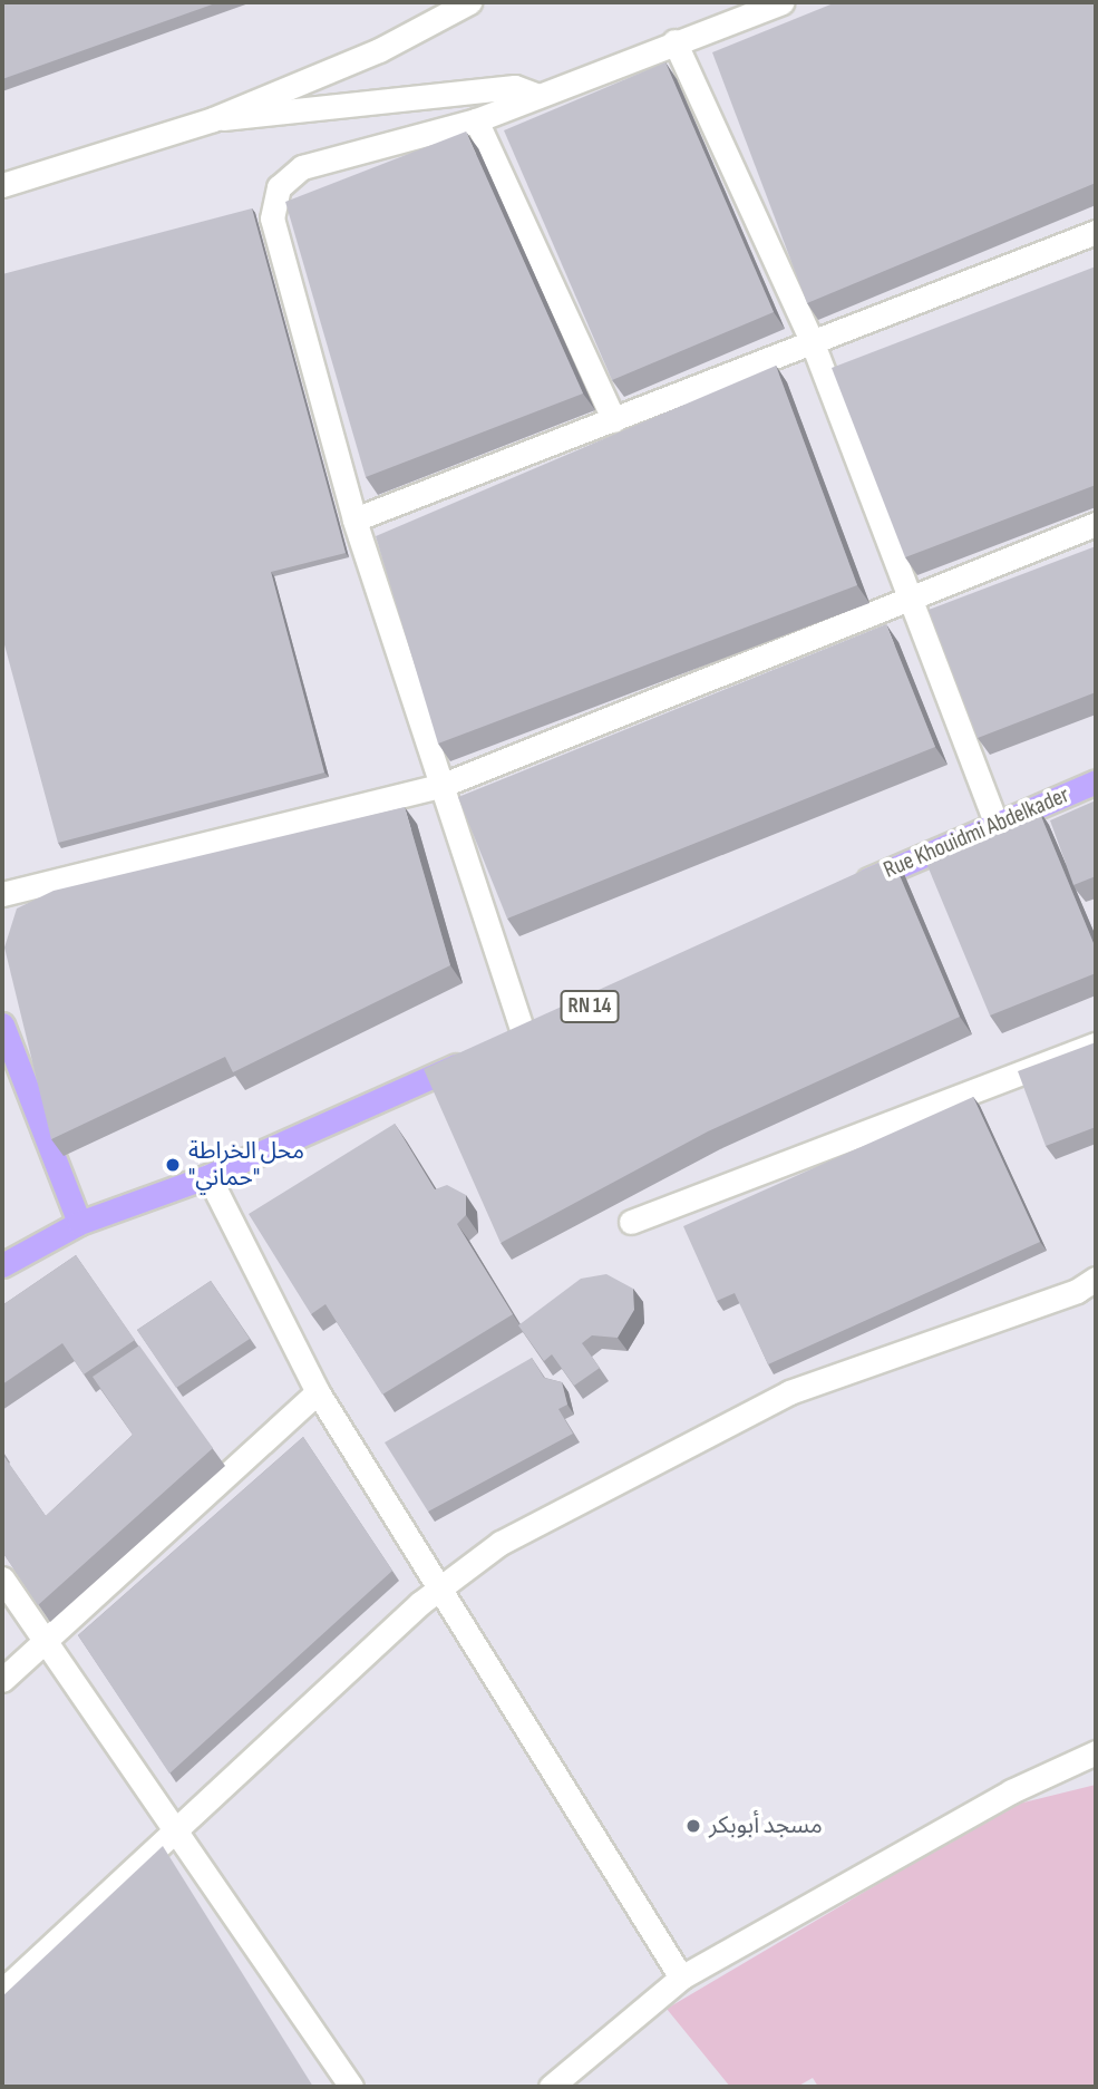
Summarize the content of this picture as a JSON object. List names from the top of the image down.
{
  "streets": {
    "main road": ["Rue Khouidmi Abdelkader", "RN 14"]
  },
  "places": ["محل الخراطة \"حماني\"", "مسجد أبوبكر"]
}
